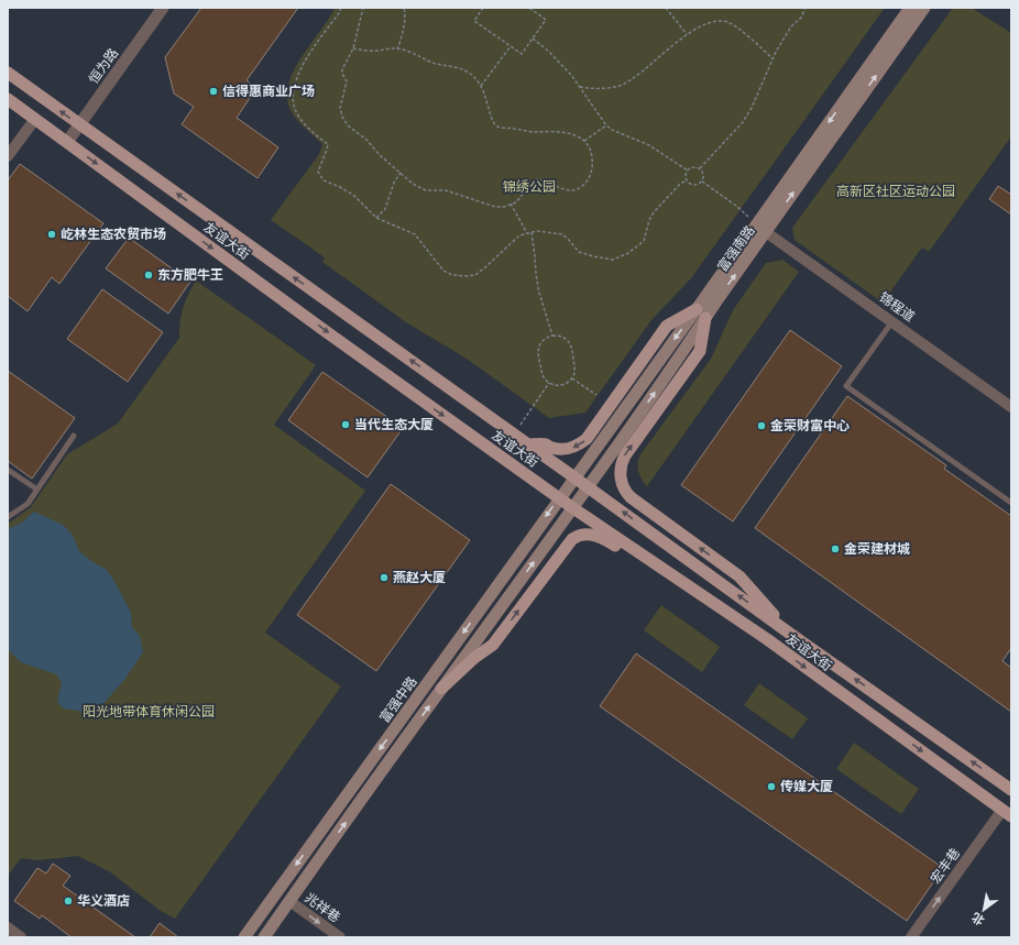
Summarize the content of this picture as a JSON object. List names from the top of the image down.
{
  "streets": {
    "main road": ["友谊大街", "富强南路", "富强中路"],
    "street": [
      "恒为路",
      "锦程道",
      "宏丰巷",
      "兆祥巷"
    ]
  },
  "crossings": [
    ["恒为路", "友谊大街"],
    ["友谊大街", "富强南路"],
    ["友谊大街", "富强中路"],
    ["友谊大街", "宏丰巷"],
    ["富强南路", "锦程道"],
    ["富强南路", "富强中路"]
  ],
  "one_way": ["宏丰巷", "兆祥巷"],
  "parks": ["锦绣公园", "高新区社区运动公园", "阳光地带体育休闲公园"],
  "places": [
    "信得惠商业广场",
    "屹林生态农贸市场",
    "东方肥牛王",
    "当代生态大厦",
    "金荣财富中心",
    "金荣建材城",
    "燕赵大厦",
    "传媒大厦",
    "华义酒店"
  ],
  "north": "bottom left"
}
